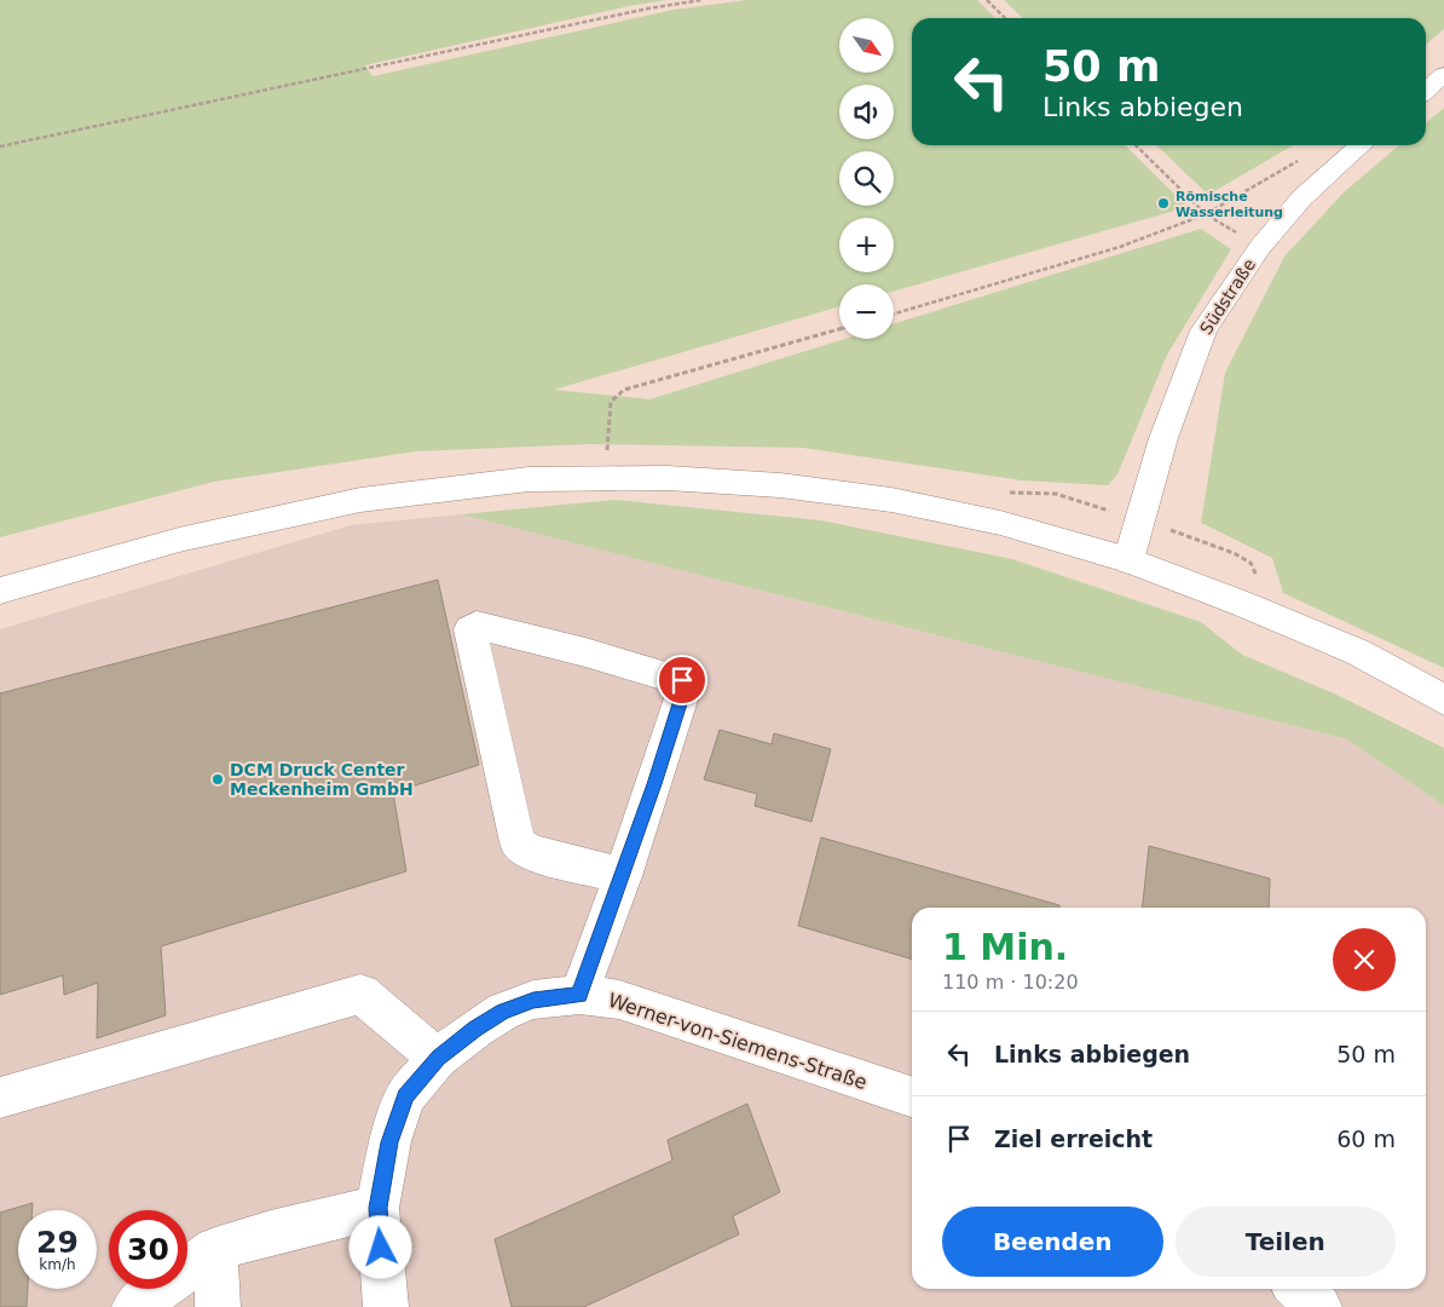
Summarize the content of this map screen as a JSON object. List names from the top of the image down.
{
  "streets": {
    "street": ["Südstraße", "Werner-von-Siemens-Straße"]
  },
  "places": ["Römische Wasserleitung", "DCM Druck Center Meckenheim GmbH"],
  "north": "bottom right",
  "page": {
    "map_buttons": ["+", "−"],
    "turn": ["50 m", "Links abbiegen"],
    "heading": ["1 Min.", "110 m · 10:20"],
    "list": [
      {
        "name": "Links abbiegen",
        "value": "50 m"
      },
      {
        "name": "Ziel erreicht",
        "value": "60 m"
      }
    ],
    "buttons": ["Beenden", "Teilen"],
    "speed": "29 km/h",
    "limit": "30"
  }
}
